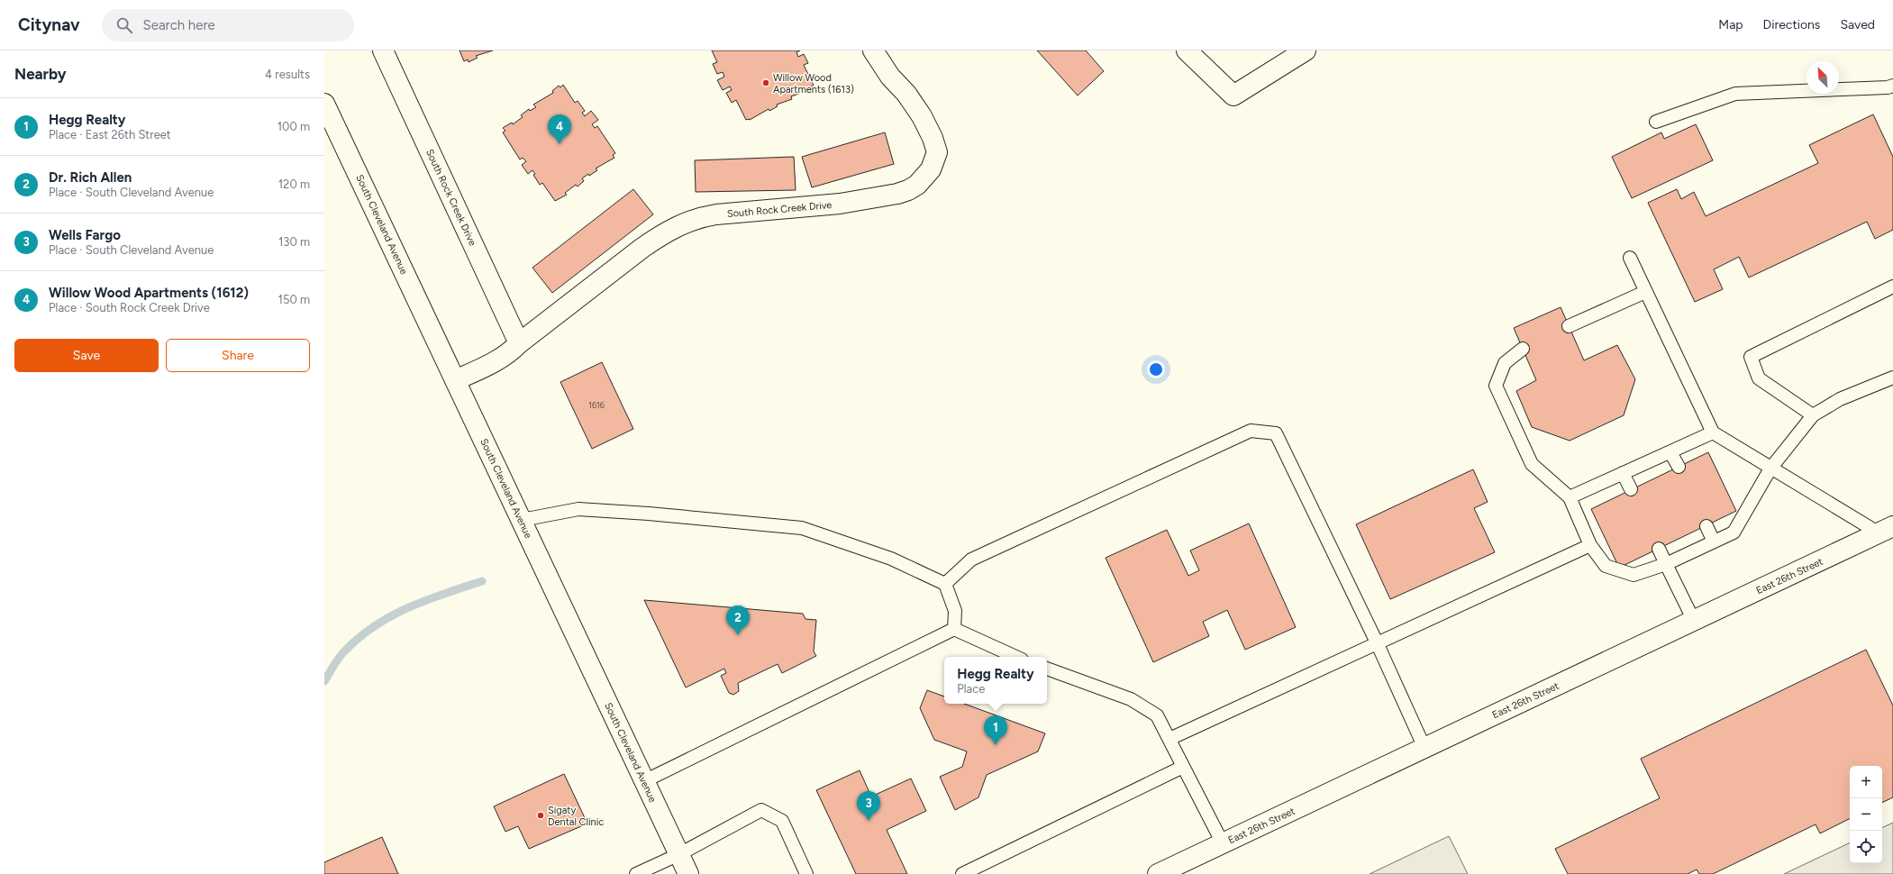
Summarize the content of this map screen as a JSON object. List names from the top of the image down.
{
  "streets": {
    "street": ["South Rock Creek Drive", "South Cleveland Avenue", "East 26th Street"]
  },
  "crossings": [
    ["South Rock Creek Drive", "South Cleveland Avenue"]
  ],
  "places": ["Willow Wood Apartments (1613)", "Sigaty Dental Clinic"],
  "house_numbers": ["1616"],
  "north": "top left",
  "page": {
    "header": "Citynav",
    "search": "Search here",
    "nav": ["Map", "Directions", "Saved"],
    "heading": ["Nearby", "4 results"],
    "list": [
      {
        "mark": "1",
        "name": "Hegg Realty",
        "note": "Place · East 26th Street",
        "value": "100 m"
      },
      {
        "mark": "2",
        "name": "Dr. Rich Allen",
        "note": "Place · South Cleveland Avenue",
        "value": "120 m"
      },
      {
        "mark": "3",
        "name": "Wells Fargo",
        "note": "Place · South Cleveland Avenue",
        "value": "130 m"
      },
      {
        "mark": "4",
        "name": "Willow Wood Apartments (1612)",
        "note": "Place · South Rock Creek Drive",
        "value": "150 m"
      }
    ],
    "pins": [
      "4",
      "2",
      "1",
      "3"
    ],
    "buttons": ["Save", "Share"],
    "popup": ["Hegg Realty", "Place"],
    "map_buttons": ["+", "−"]
  }
}
